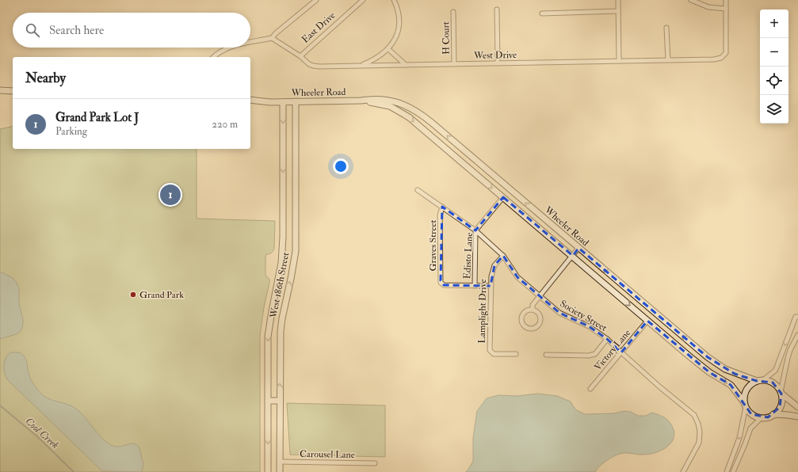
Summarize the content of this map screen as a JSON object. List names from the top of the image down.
{
  "streets": {
    "street": [
      "East Drive",
      "H Court",
      "West Drive",
      "Wheeler Road",
      "Graves Street",
      "Edisto Lane",
      "West 186th Street",
      "Lamplight Drive",
      "Society Street",
      "Victory Lane",
      "Carousel Lane"
    ]
  },
  "crossings": [
    ["East Drive", "West Drive"],
    ["H Court", "West Drive"],
    ["Wheeler Road", "Edisto Lane"],
    ["Wheeler Road", "West 186th Street"],
    ["Wheeler Road", "Victory Lane"],
    ["Graves Street", "Edisto Lane"],
    ["Graves Street", "Society Street"],
    ["Edisto Lane", "Society Street"],
    ["West 186th Street", "Carousel Lane"],
    ["Lamplight Drive", "Society Street"],
    ["Society Street", "Victory Lane"]
  ],
  "water": ["Cool Creek"],
  "places": ["Grand Park"],
  "page": {
    "map_buttons": ["+", "−"],
    "search": "Search here",
    "heading": "Nearby",
    "list": [
      {
        "mark": "1",
        "name": "Grand Park Lot J",
        "note": "Parking",
        "value": "220 m"
      }
    ],
    "pins": "1"
  }
}
